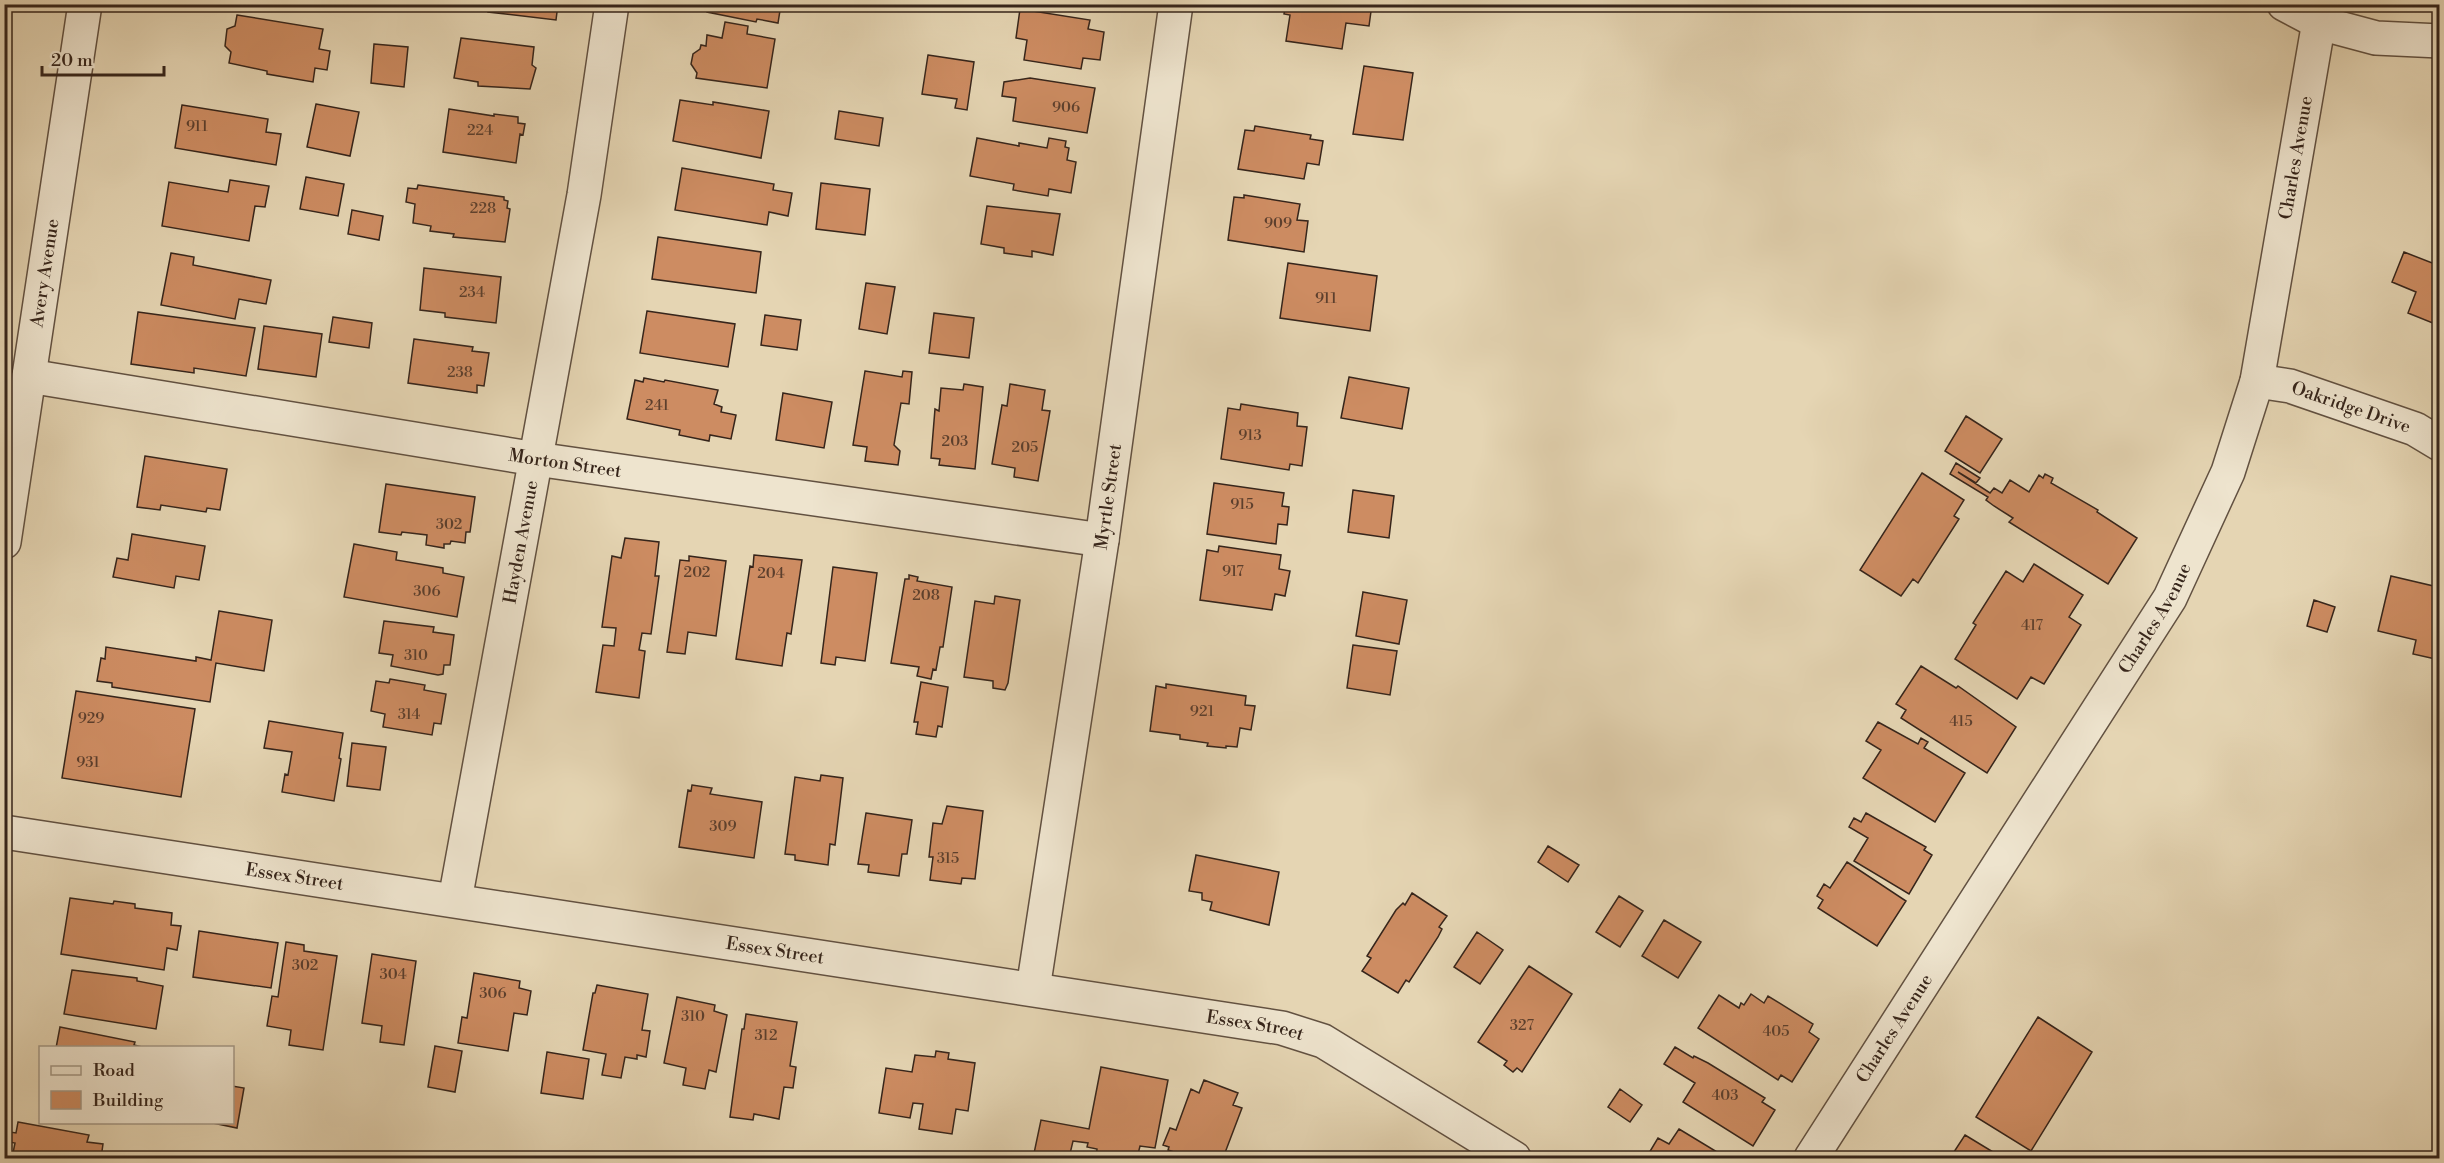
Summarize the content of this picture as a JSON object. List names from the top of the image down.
{
  "streets": {
    "street": [
      "Charles Avenue",
      "Avery Avenue",
      "Oakridge Drive",
      "Morton Street",
      "Myrtle Street",
      "Hayden Avenue",
      "Essex Street"
    ]
  },
  "crossings": [
    ["Charles Avenue", "Oakridge Drive"],
    ["Avery Avenue", "Morton Street"],
    ["Morton Street", "Myrtle Street"],
    ["Morton Street", "Hayden Avenue"],
    ["Myrtle Street", "Essex Street"],
    ["Hayden Avenue", "Essex Street"]
  ],
  "house_numbers": [
    "906",
    "911",
    "224",
    "228",
    "909",
    "234",
    "911",
    "238",
    "241",
    "913",
    "203",
    "205",
    "915",
    "302",
    "917",
    "202",
    "204",
    "306",
    "208",
    "417",
    "310",
    "921",
    "314",
    "929",
    "415",
    "931",
    "309",
    "315",
    "302",
    "304",
    "306",
    "310",
    "327",
    "405",
    "312",
    "403"
  ],
  "legend": ["Road", "Building"],
  "scale_bar": "20 m"
}
